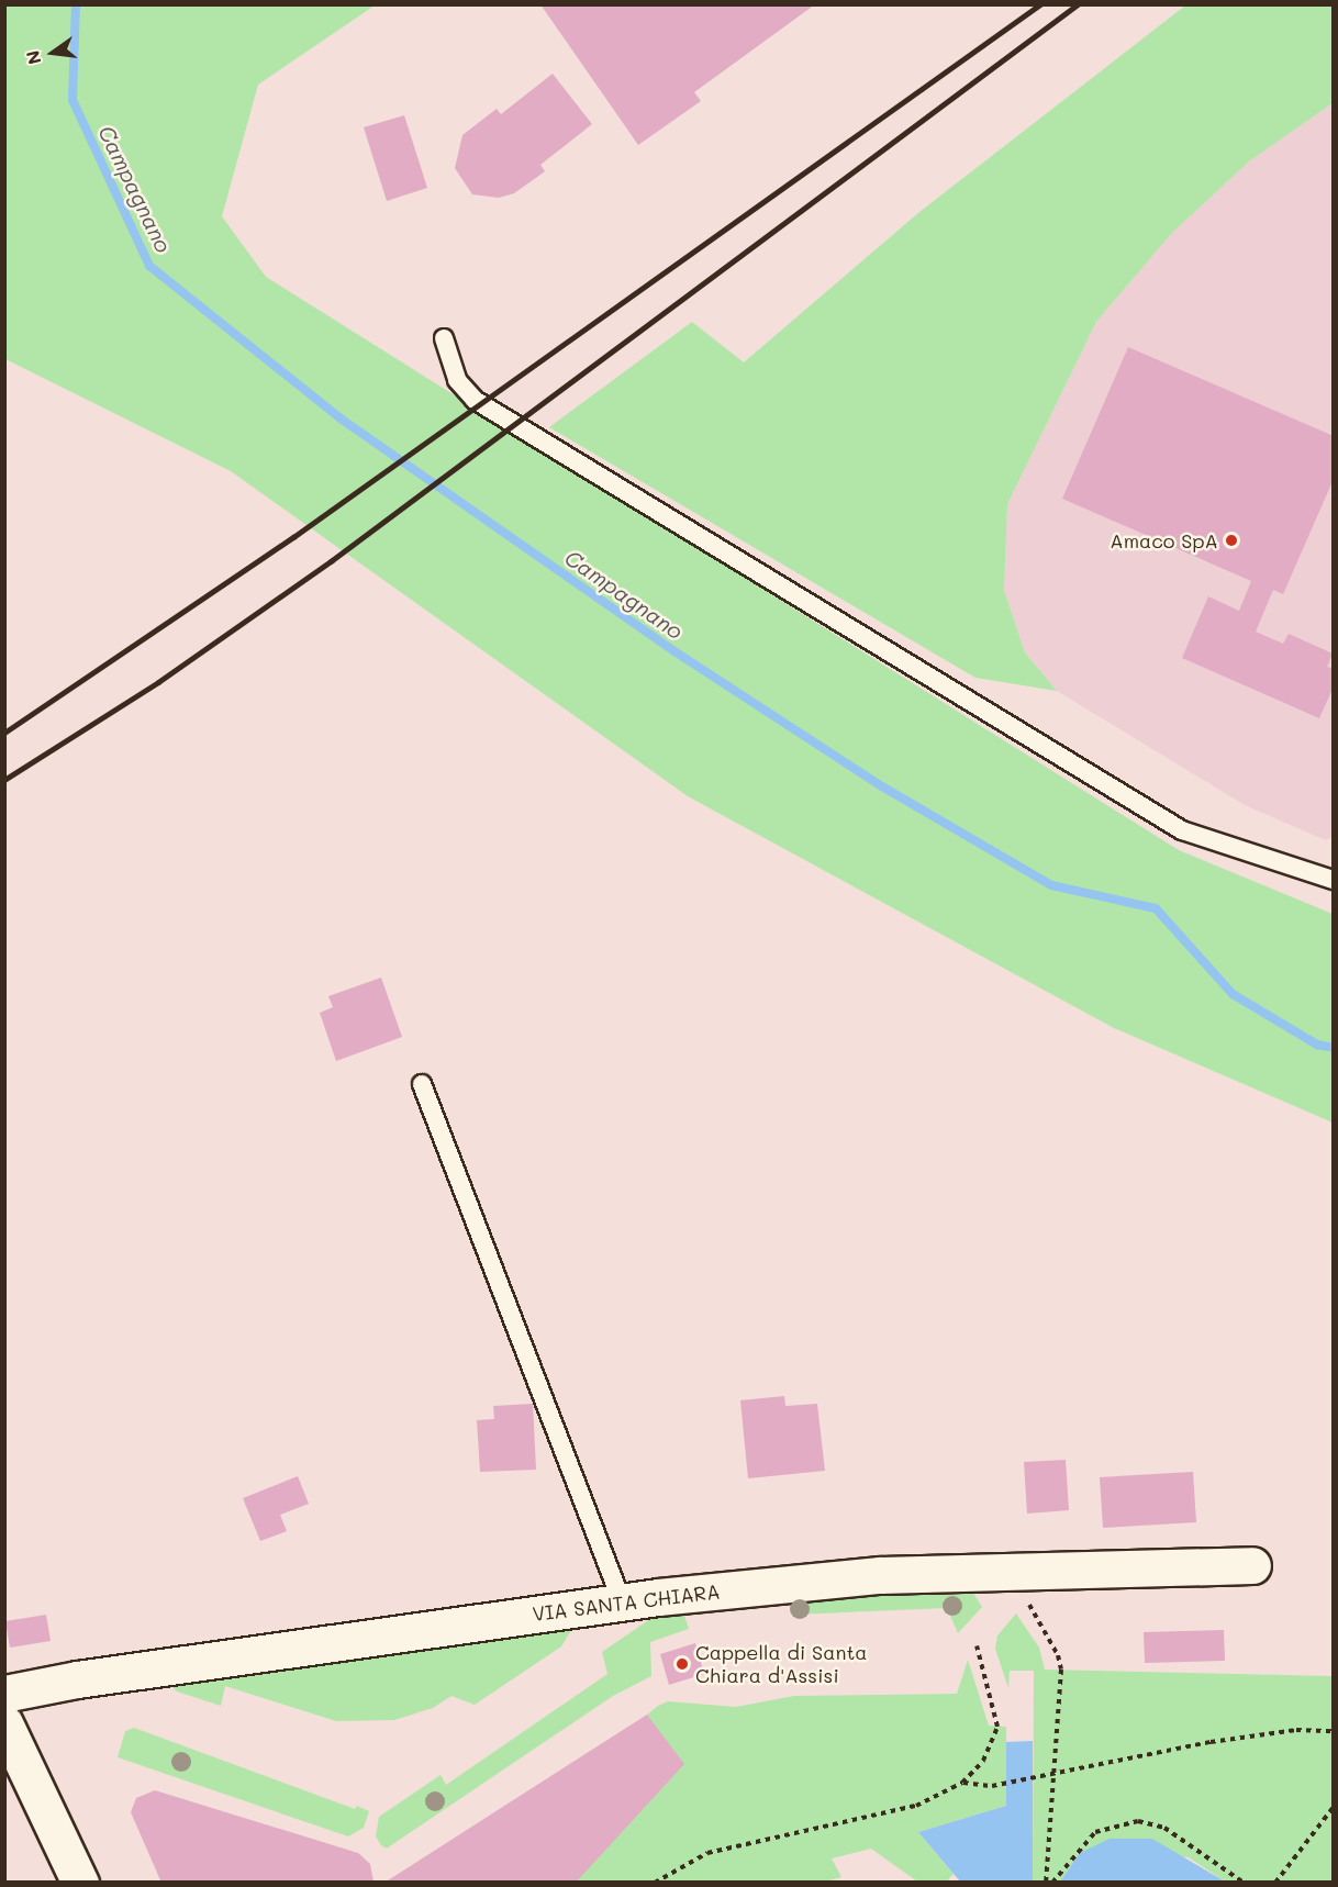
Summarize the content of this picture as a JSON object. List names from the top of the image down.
{
  "streets": {
    "street": ["VIA SANTA CHIARA"]
  },
  "water": ["Campagnano"],
  "places": ["Amaco SpA", "Cappella di Santa Chiara d'Assisi"],
  "north": "left"
}
